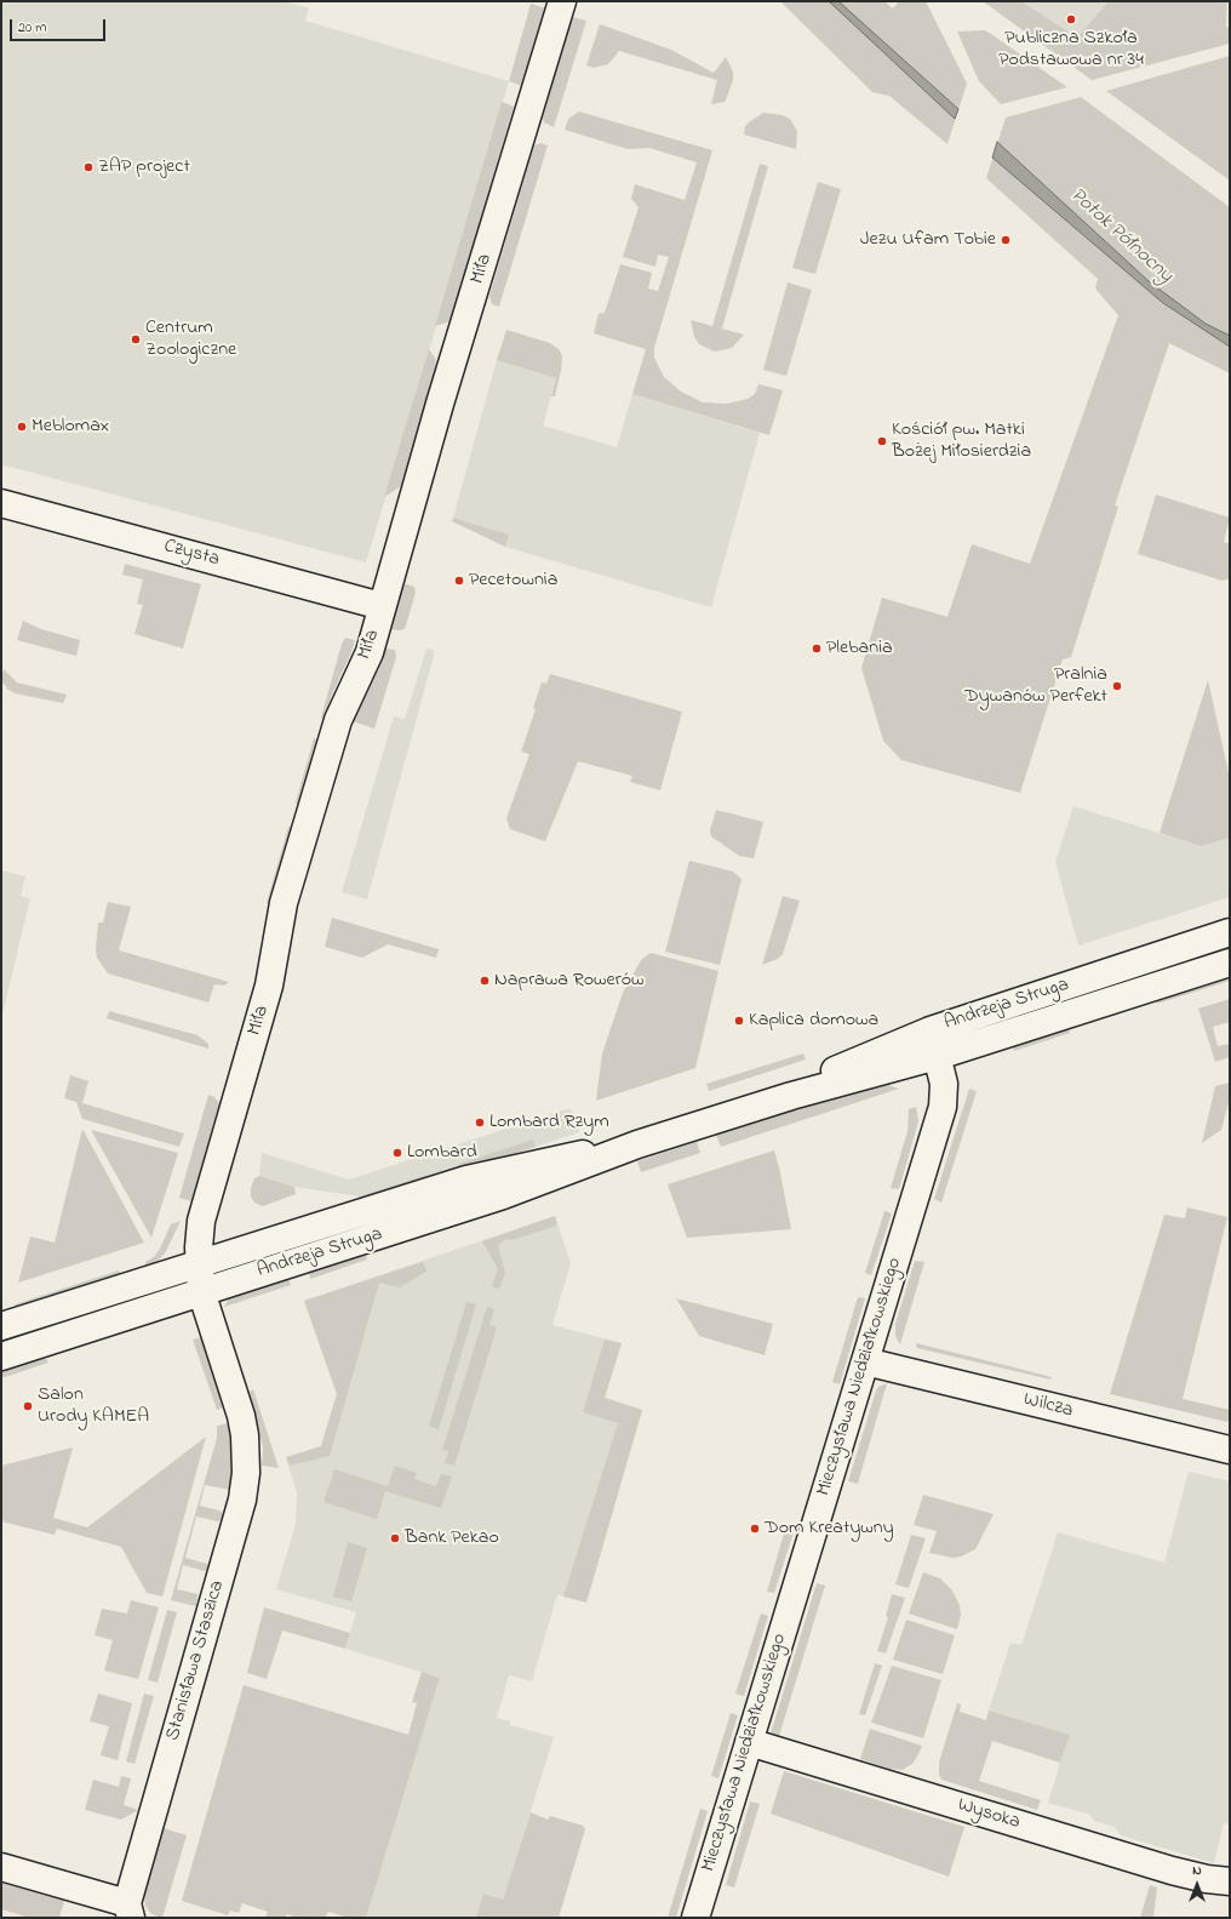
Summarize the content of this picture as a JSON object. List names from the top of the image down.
{
  "streets": {
    "street": [
      "Miła",
      "Czysta",
      "Andrzeja Struga",
      "Mieczysława Niedziałkowskiego",
      "Wilcza",
      "Stanisława Staszica",
      "Wysoka"
    ]
  },
  "crossings": [
    ["Miła", "Czysta"],
    ["Miła", "Andrzeja Struga"],
    ["Miła", "Stanisława Staszica"],
    ["Andrzeja Struga", "Mieczysława Niedziałkowskiego"],
    ["Andrzeja Struga", "Stanisława Staszica"],
    ["Mieczysława Niedziałkowskiego", "Wilcza"],
    ["Mieczysława Niedziałkowskiego", "Wysoka"]
  ],
  "water": ["Potok Północny"],
  "places": [
    "Publiczna Szkoła Podstawowa nr 34",
    "ZAP project",
    "Jezu Ufam Tobie",
    "Centrum Zoologiczne",
    "Meblomax",
    "Kościół pw. Matki Bożej Miłosierdzia",
    "Pecetownia",
    "Plebania",
    "Pralnia Dywanów Perfekt",
    "Naprawa Rowerów",
    "Kaplica domowa",
    "Lombard Rzym",
    "Lombard",
    "Salon Urody KAMEA",
    "Dom Kreatywny",
    "Bank Pekao"
  ],
  "scale_bar": "20 m",
  "north": "top"
}
